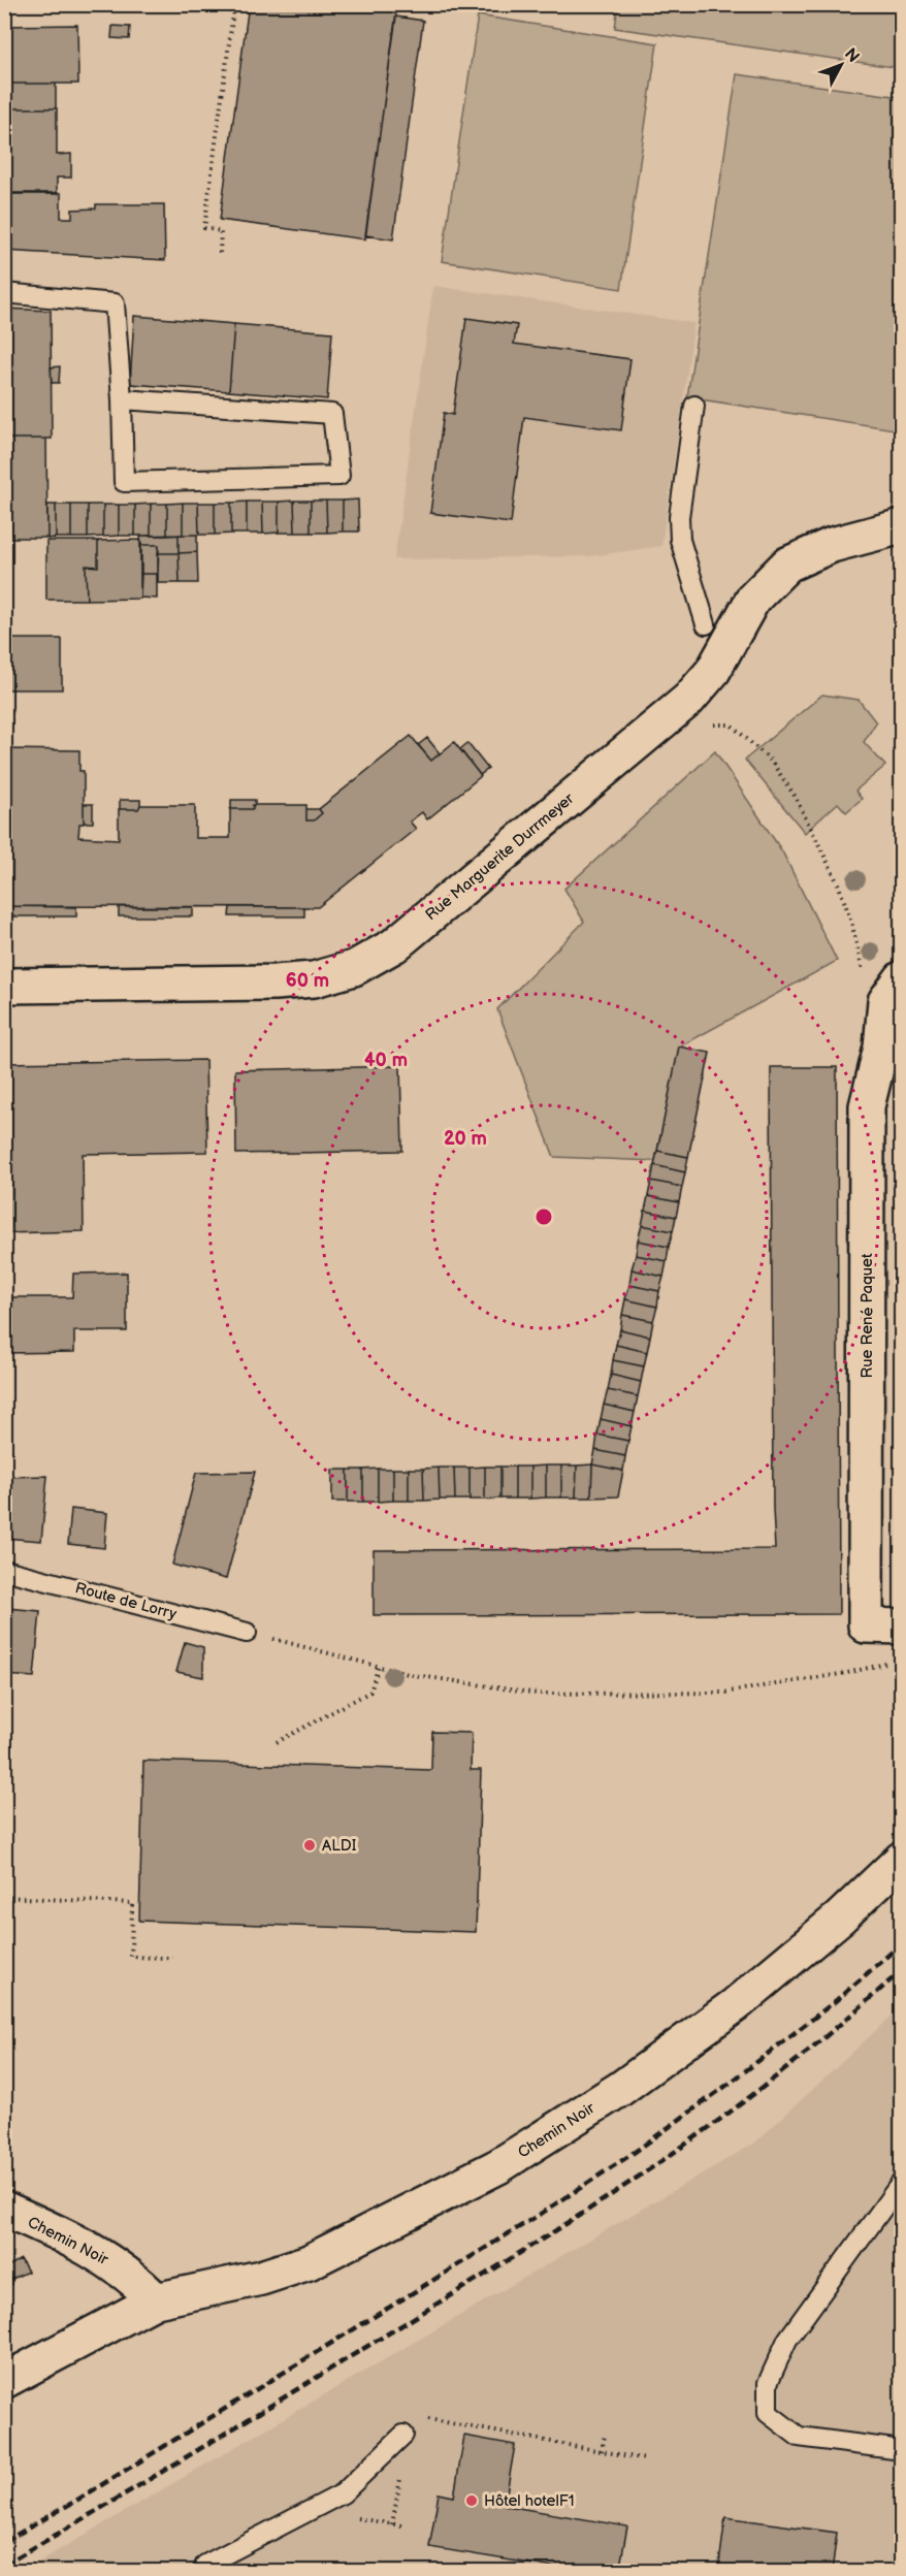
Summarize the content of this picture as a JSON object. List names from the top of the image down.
{
  "streets": {
    "street": ["Rue Marguerite Durrmeyer", "Rue René Paquet", "Chemin Noir"],
    "lane": ["Route de Lorry"]
  },
  "places": ["ALDI", "Hôtel hotelF1"],
  "north": "top right",
  "rings": ["60 m", "40 m", "20 m"]
}
